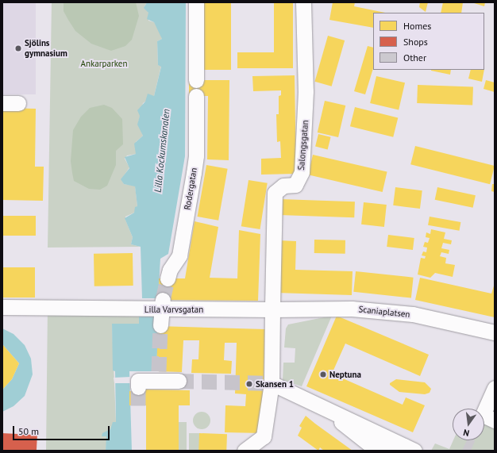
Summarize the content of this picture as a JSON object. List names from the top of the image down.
{
  "streets": {
    "street": [
      "Salongsgatan",
      "Rodergatan",
      "Lilla Varvsgatan",
      "Scaniaplatsen"
    ]
  },
  "crossings": [
    ["Salongsgatan", "Lilla Varvsgatan"],
    ["Salongsgatan", "Scaniaplatsen"],
    ["Lilla Varvsgatan", "Scaniaplatsen"]
  ],
  "water": ["Lilla Kockumskanalen"],
  "parks": ["Ankarparken"],
  "places": ["Sjölins gymnasium", "Neptuna", "Skansen 1"],
  "legend": ["Homes", "Shops", "Other"],
  "scale_bar": "50 m",
  "north": "bottom"
}
